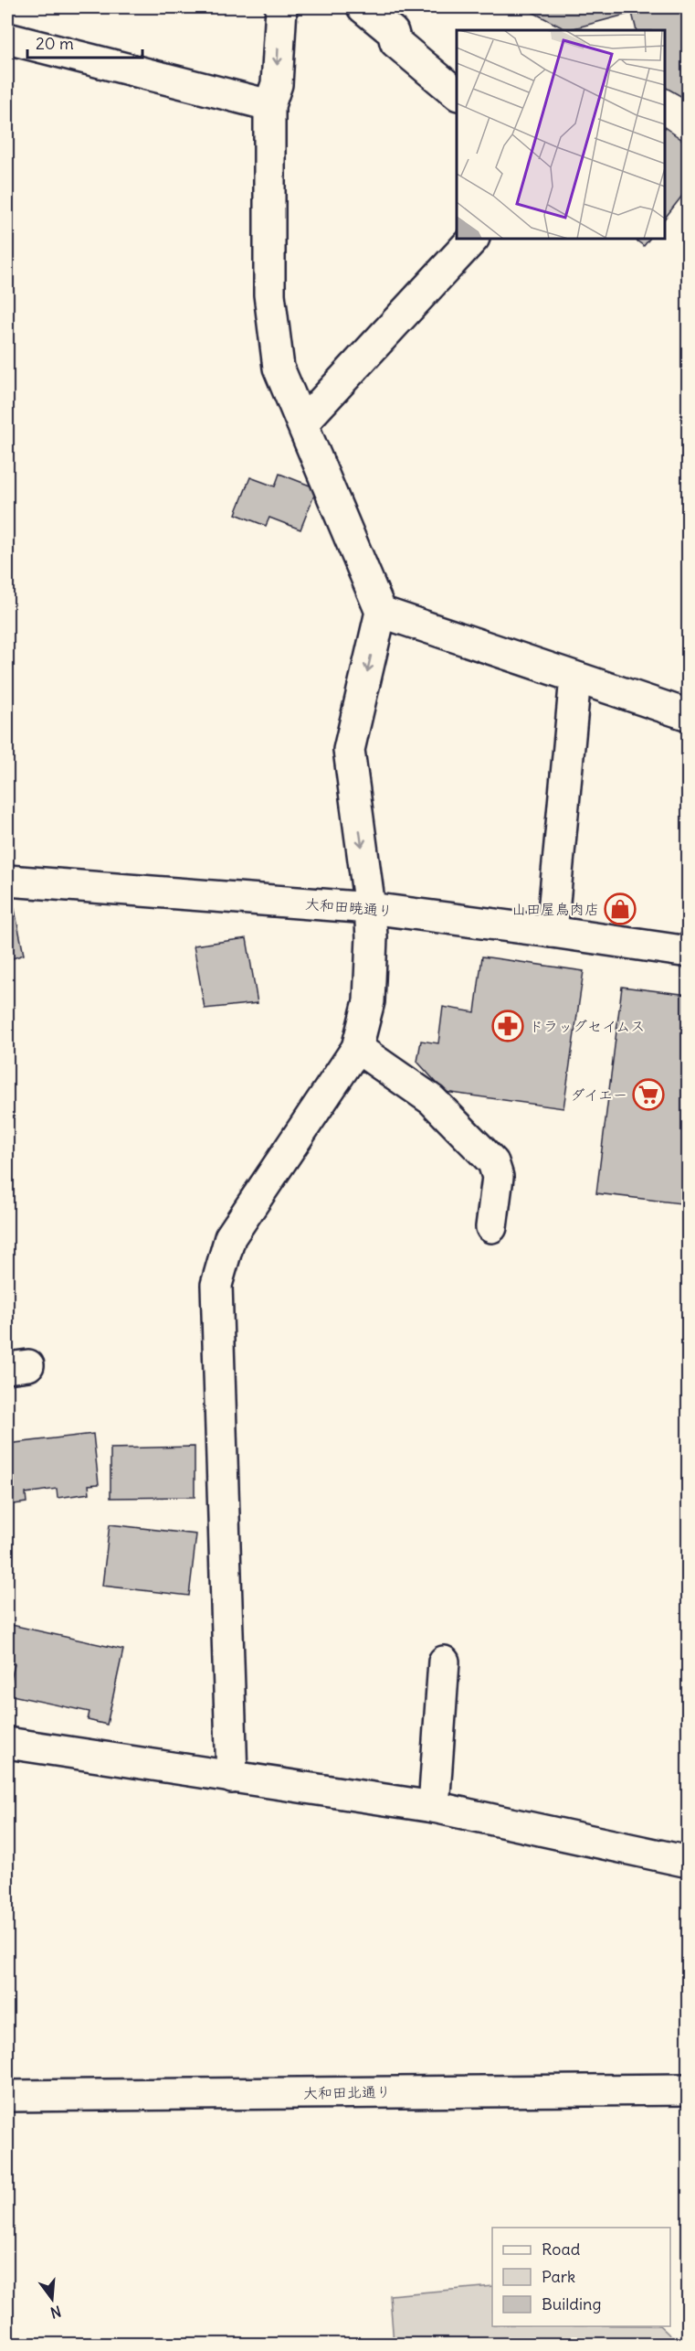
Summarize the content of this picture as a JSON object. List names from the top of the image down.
{
  "streets": {
    "street": ["大和田暁通り", "大和田北通り"]
  },
  "places": {
    "shop": ["山田屋鳥肉店"],
    "pharmacy": ["ドラッグセイムス"],
    "supermarket": ["ダイエー"]
  },
  "legend": ["Road", "Park", "Building"],
  "scale_bar": "20 m",
  "north": "bottom"
}
